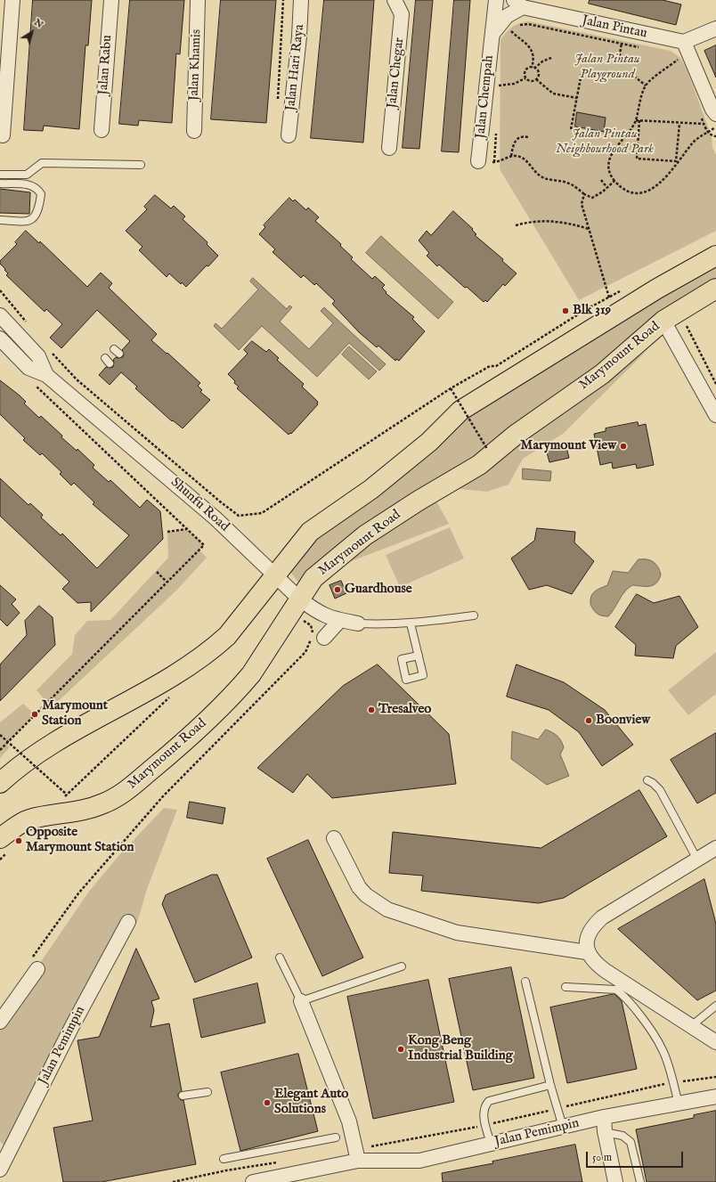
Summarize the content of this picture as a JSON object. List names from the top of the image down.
{
  "streets": {
    "main road": ["Marymount Road"],
    "street": [
      "Jalan Pintau",
      "Jalan Rabu",
      "Jalan Khamis",
      "Jalan Hari Raya",
      "Jalan Chegar",
      "Jalan Chempah",
      "Shunfu Road",
      "Jalan Pemimpin"
    ]
  },
  "crossings": [
    ["Marymount Road", "Shunfu Road"]
  ],
  "parks": ["Jalan Pintau Playground", "Jalan Pintau Neighbourhood Park"],
  "places": [
    "Blk 319",
    "Marymount View",
    "Guardhouse",
    "Tresalveo",
    "Marymount Station",
    "Boonview",
    "Opposite Marymount Station",
    "Kong Beng Industrial Building",
    "Elegant Auto Solutions"
  ],
  "scale_bar": "50 m",
  "north": "top right"
}
